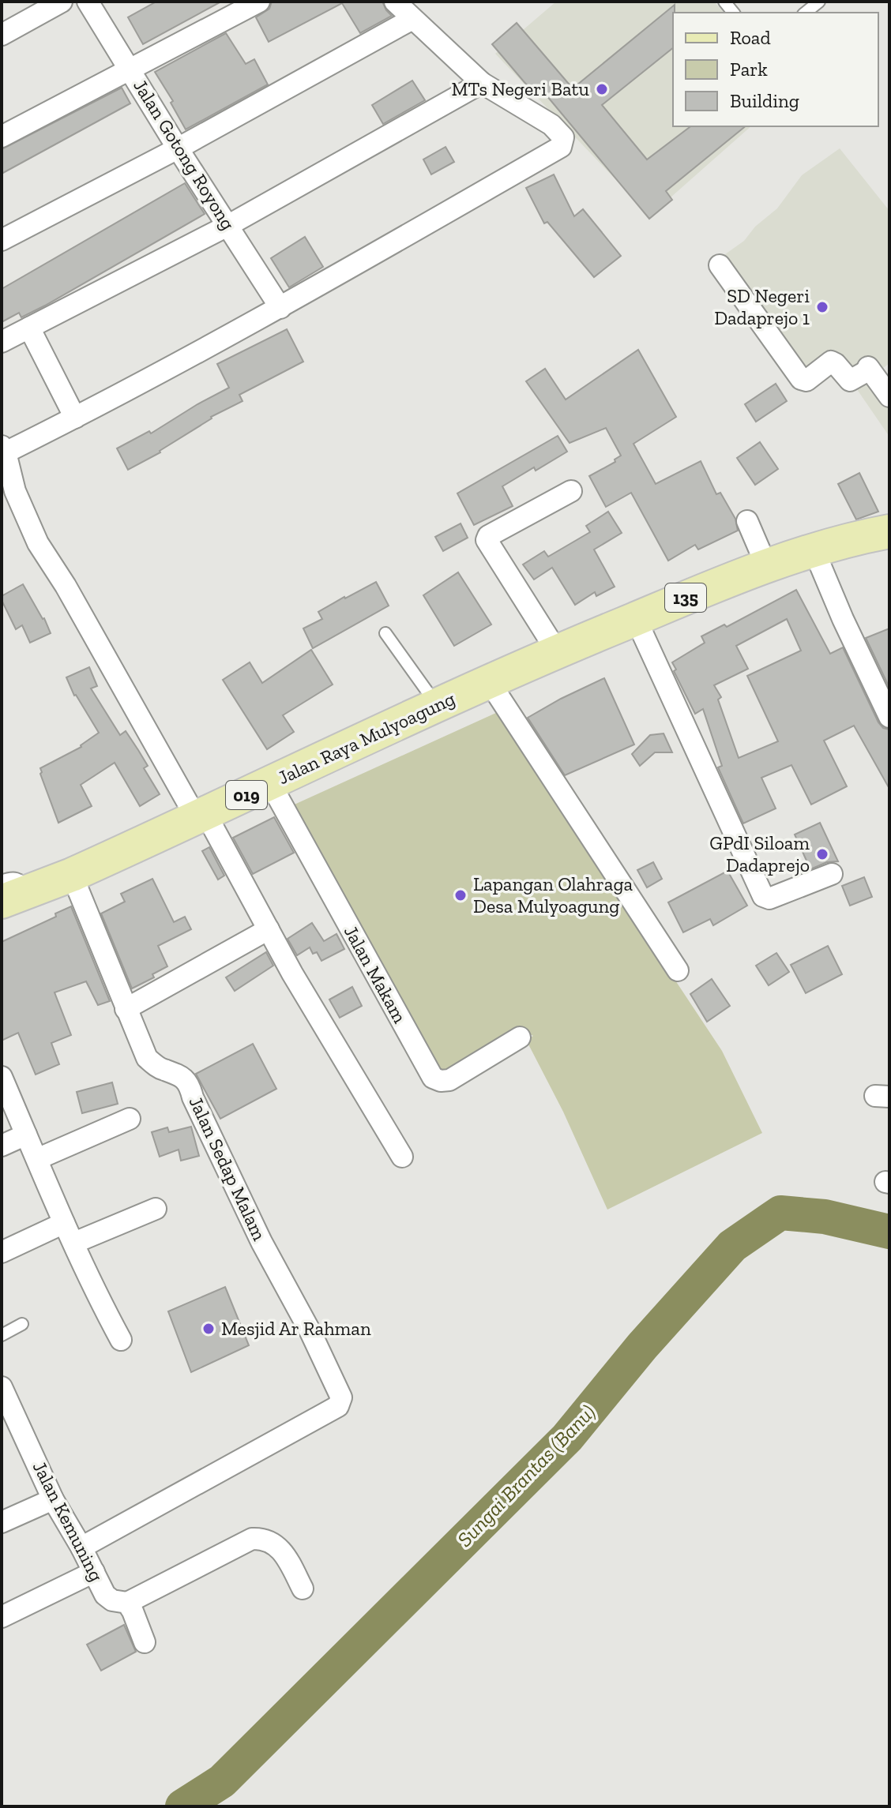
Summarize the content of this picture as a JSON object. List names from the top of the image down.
{
  "streets": {
    "main road": ["135", "Jalan Raya Mulyoagung", "019"],
    "street": [
      "Jalan Gotong Royong",
      "Jalan Makam",
      "Jalan Sedap Malam",
      "Jalan Kemuning"
    ]
  },
  "crossings": [
    ["135", "Jalan Raya Mulyoagung"],
    ["Jalan Raya Mulyoagung", "Jalan Makam"],
    ["Jalan Raya Mulyoagung", "Jalan Sedap Malam"],
    ["Jalan Sedap Malam", "Jalan Kemuning"]
  ],
  "water": ["Sungai Brantas (Banu)"],
  "places": [
    "MTs Negeri Batu",
    "SD Negeri Dadaprejo 1",
    "GPdI Siloam Dadaprejo",
    "Lapangan Olahraga Desa Mulyoagung",
    "Mesjid Ar Rahman"
  ],
  "legend": ["Road", "Park", "Building"]
}
